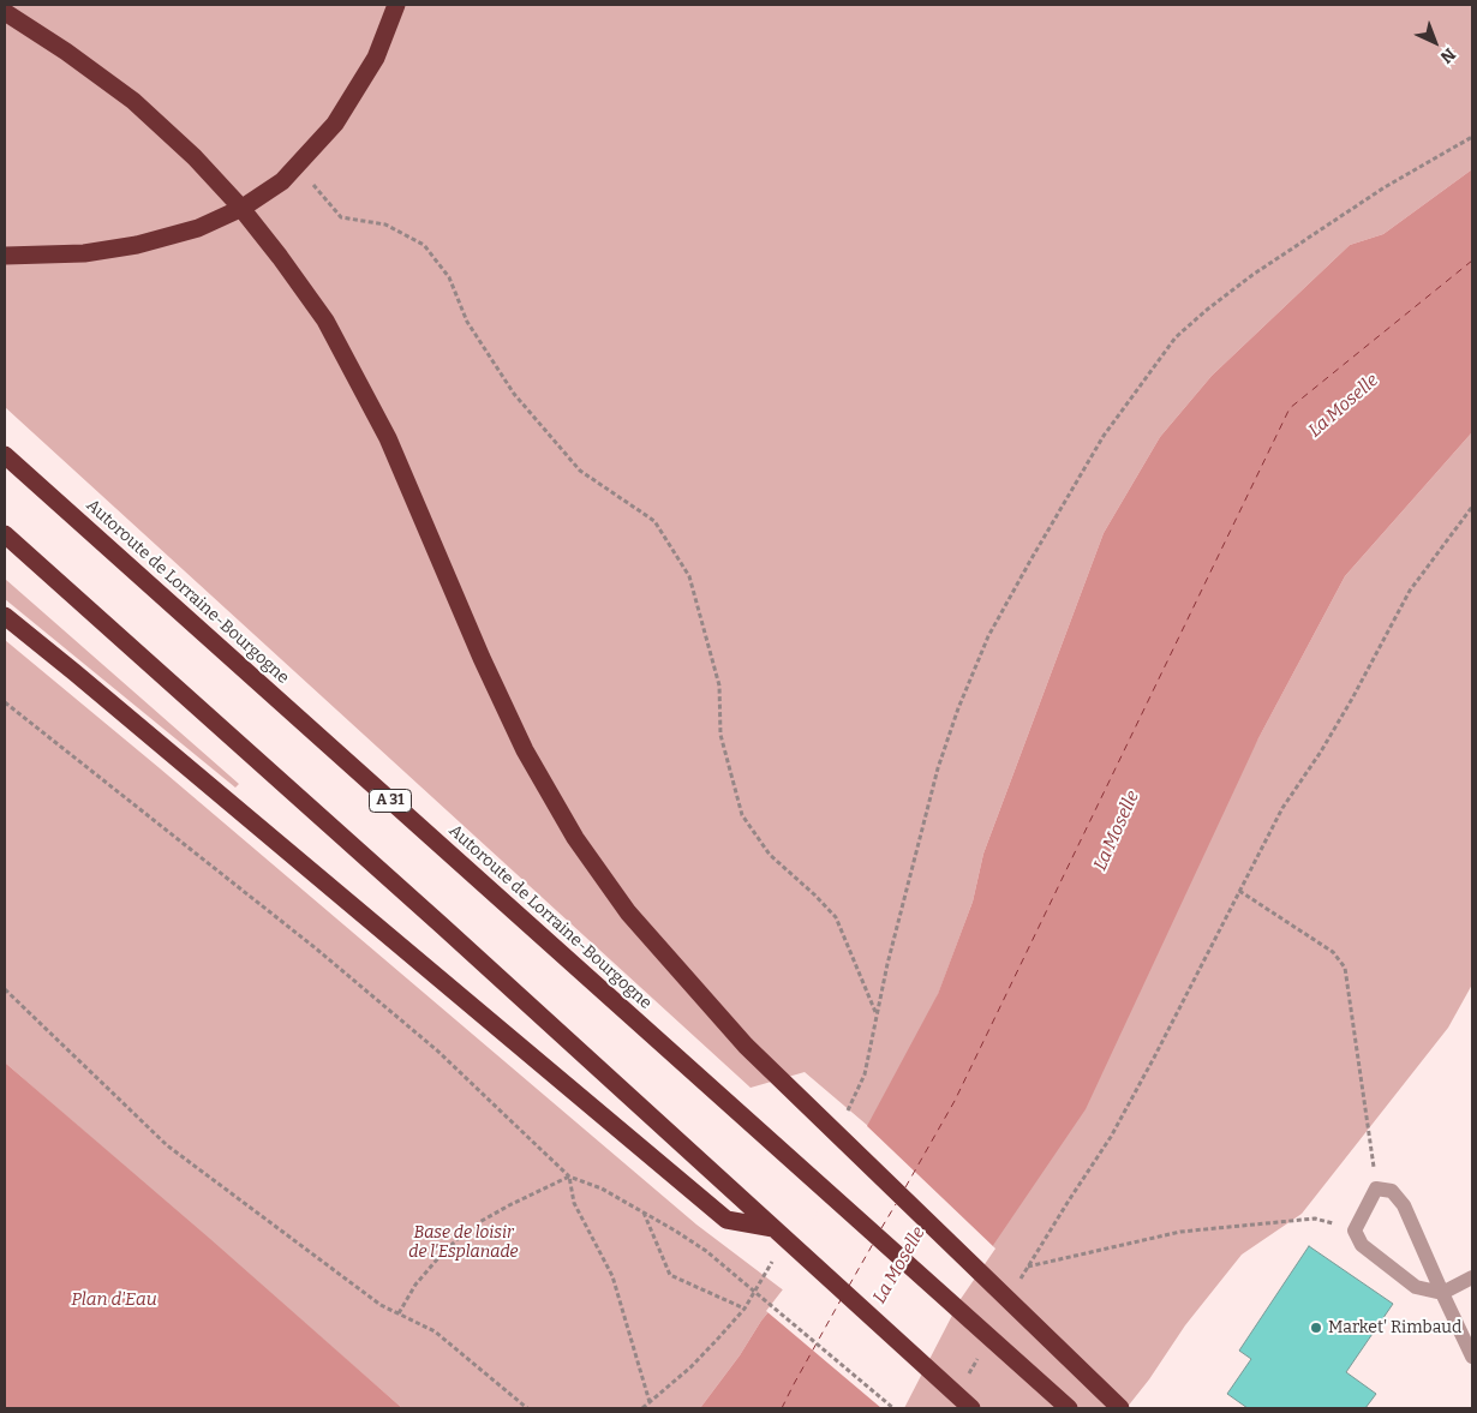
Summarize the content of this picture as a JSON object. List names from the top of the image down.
{
  "streets": {
    "highway": ["Autoroute de Lorraine-Bourgogne", "A 31"]
  },
  "water": ["La Moselle", "Plan d'Eau"],
  "parks": ["Base de loisir de l'Esplanade"],
  "places": ["Market' Rimbaud"],
  "north": "bottom right"
}
